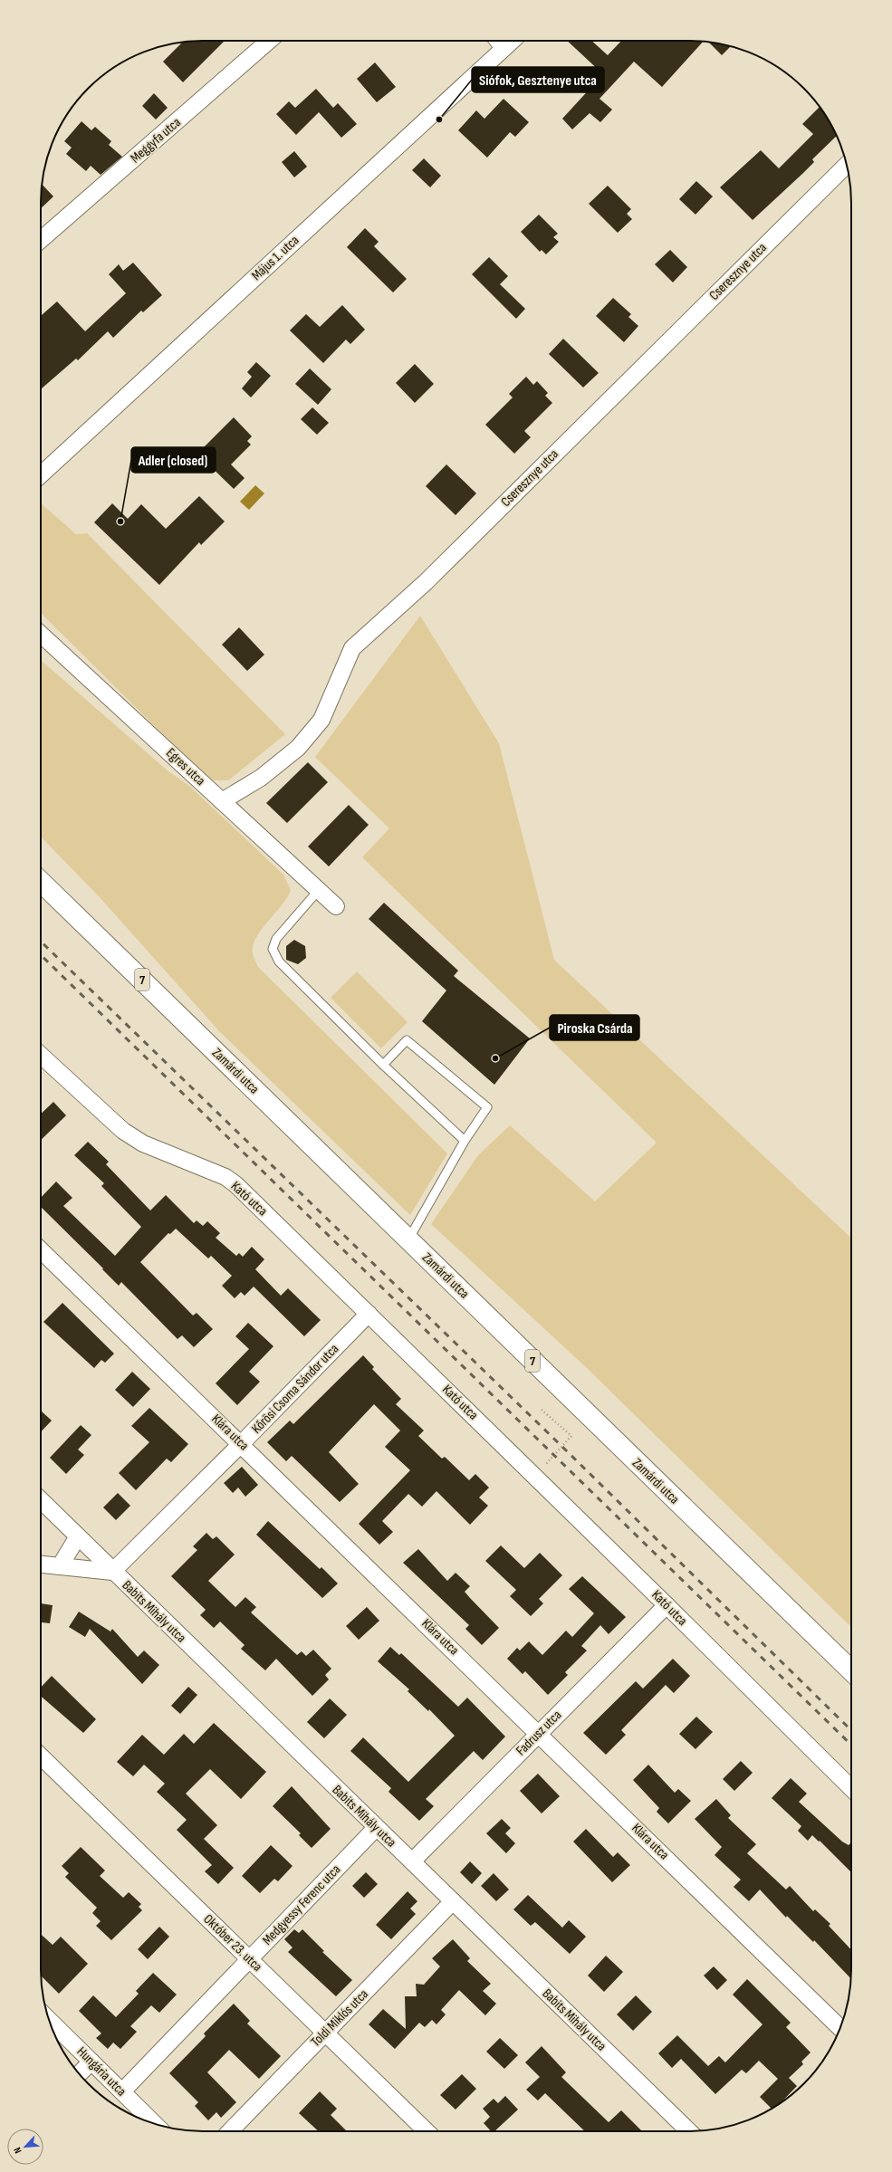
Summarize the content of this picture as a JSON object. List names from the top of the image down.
{
  "streets": {
    "main road": ["7", "Zamárdi utca"],
    "street": [
      "Meggyfa utca",
      "Május 1. utca",
      "Cseresznye utca",
      "Egres utca",
      "Kató utca",
      "Kőrösi Csoma Sándor utca",
      "Klára utca",
      "Babits Mihály utca",
      "Fadrusz utca",
      "Medgyessy Ferenc utca",
      "Október 23. utca",
      "Toldi Miklós utca",
      "Hungária utca"
    ]
  },
  "crossings": [
    ["Cseresznye utca", "Egres utca"],
    ["Kató utca", "Kőrösi Csoma Sándor utca"],
    ["Kató utca", "Fadrusz utca"],
    ["Kőrösi Csoma Sándor utca", "Klára utca"],
    ["Kőrösi Csoma Sándor utca", "Babits Mihály utca"],
    ["Klára utca", "Fadrusz utca"],
    ["Babits Mihály utca", "Fadrusz utca"],
    ["Babits Mihály utca", "Medgyessy Ferenc utca"],
    ["Babits Mihály utca", "Toldi Miklós utca"],
    ["Medgyessy Ferenc utca", "Október 23. utca"],
    ["Medgyessy Ferenc utca", "Hungária utca"],
    ["Október 23. utca", "Toldi Miklós utca"]
  ],
  "places": ["Siófok, Gesztenye utca", "Adler (closed)", "Piroska Csárda"],
  "north": "bottom left"
}
